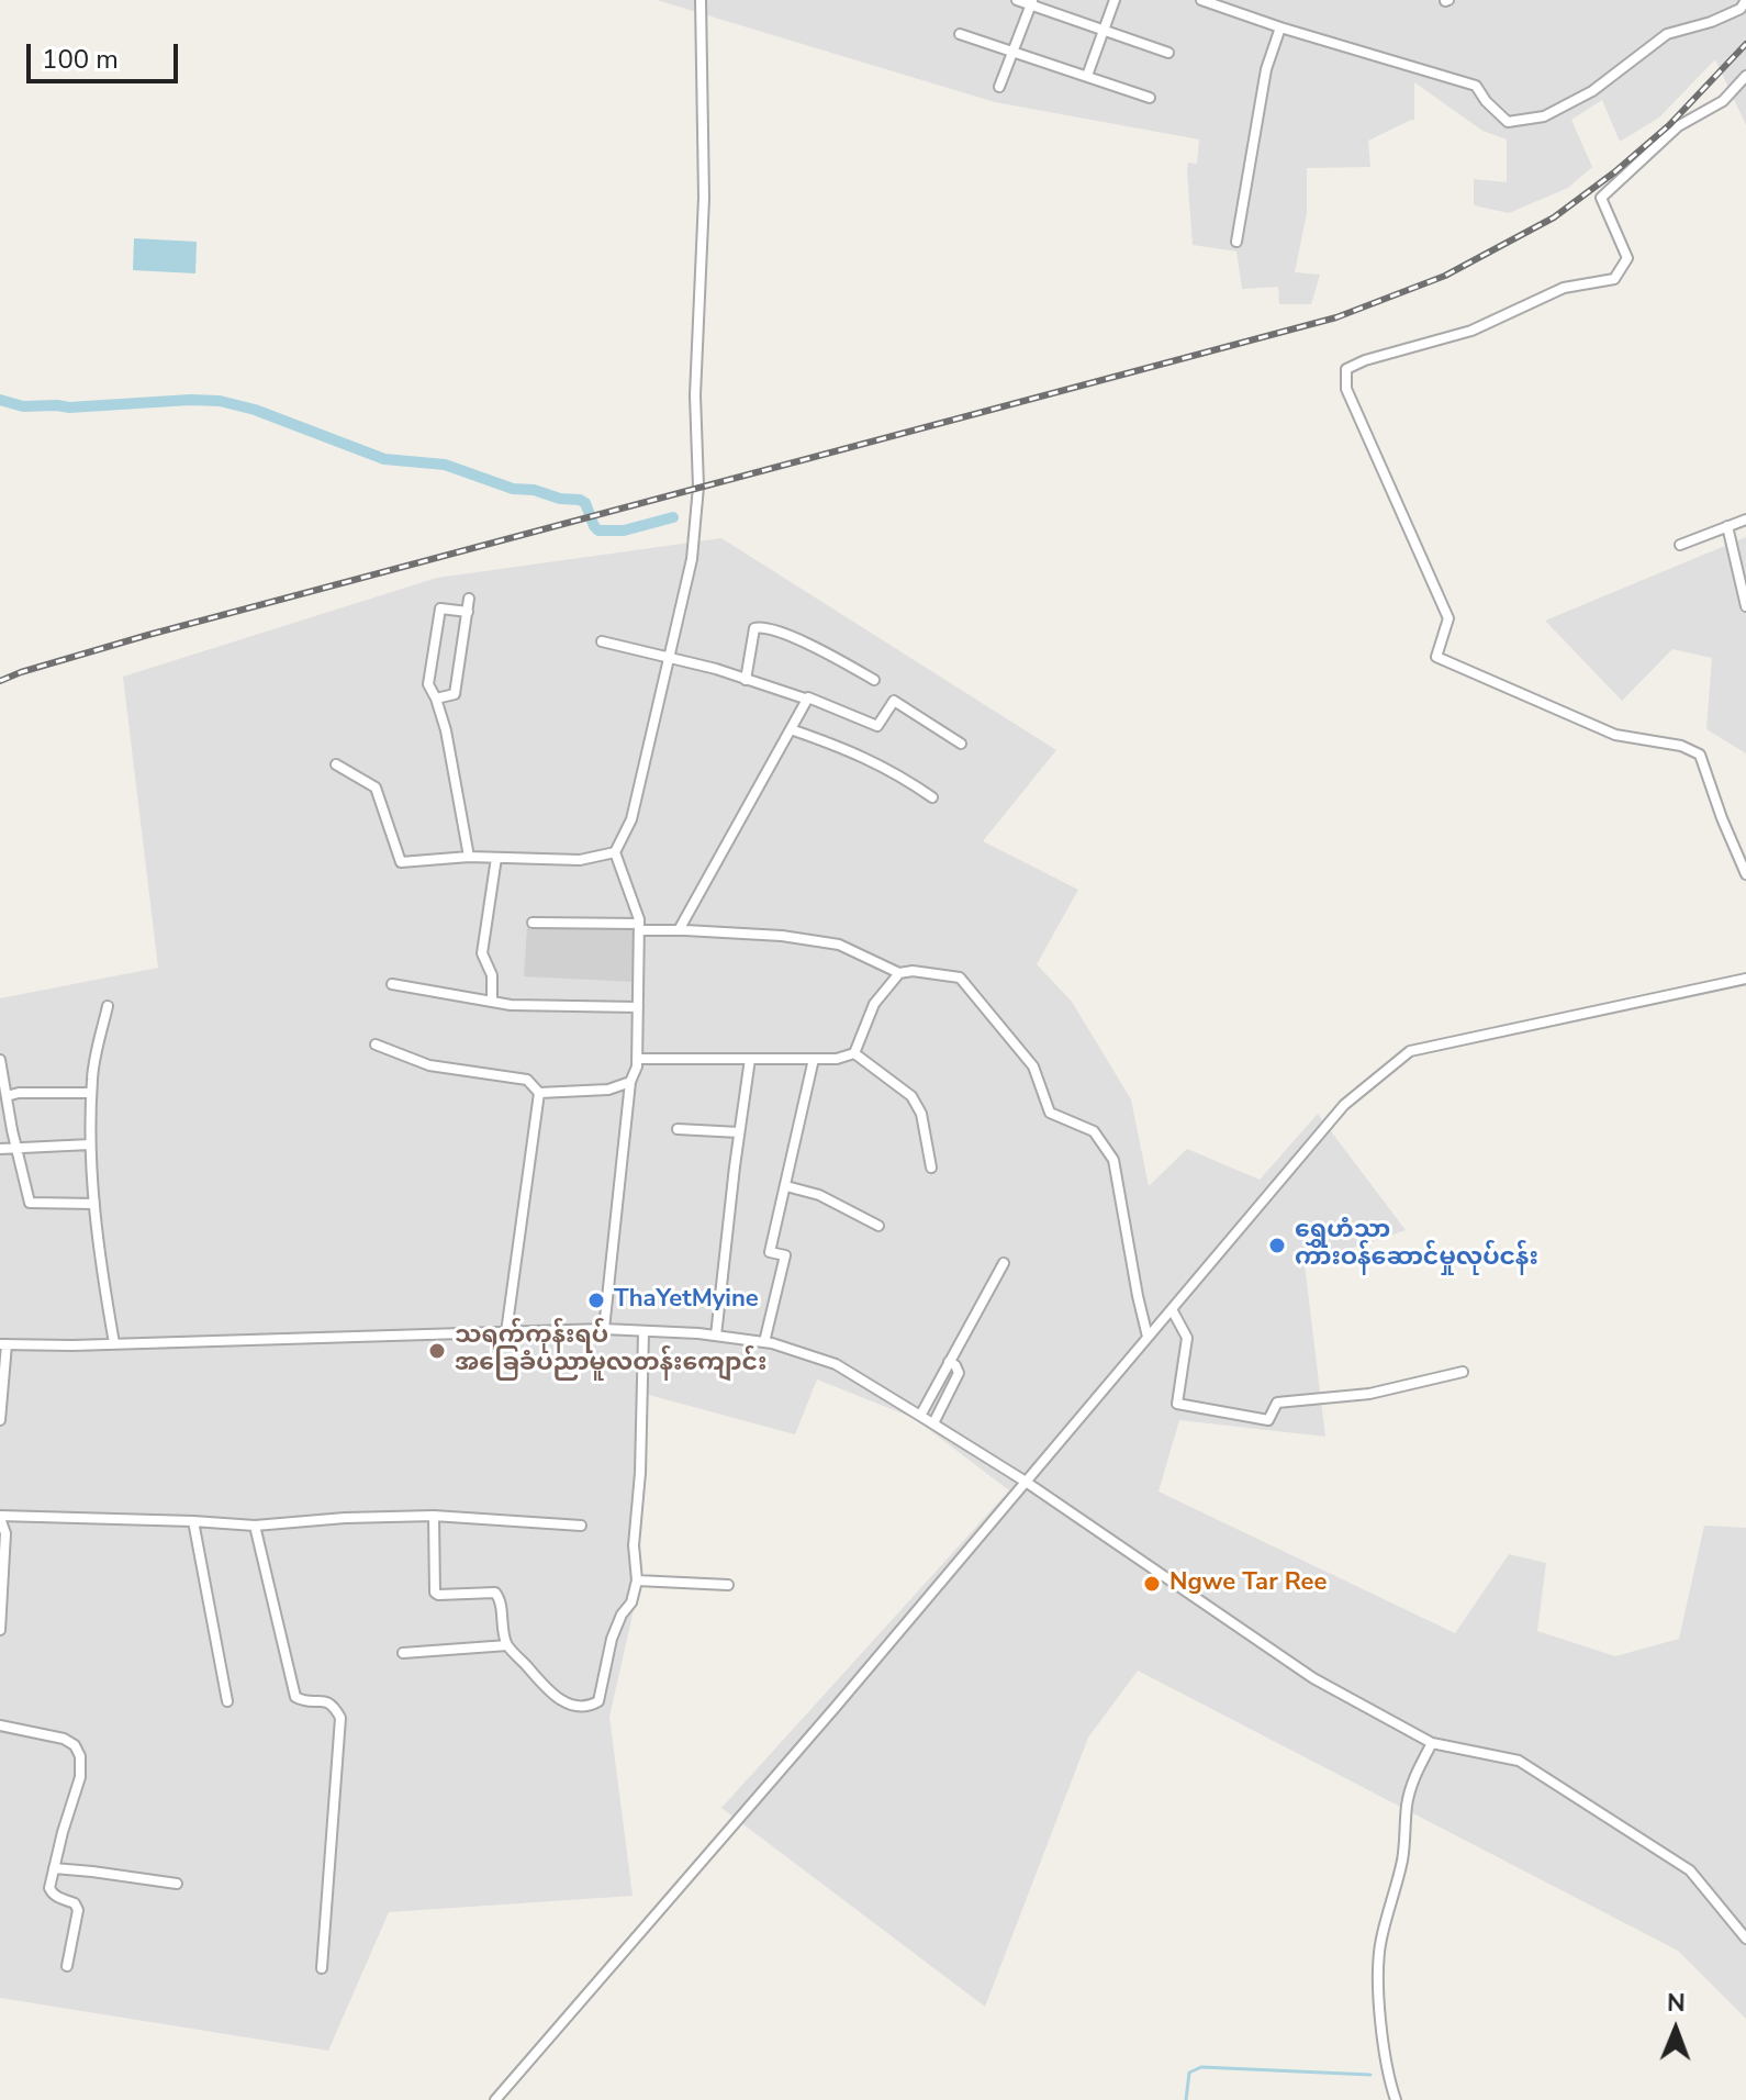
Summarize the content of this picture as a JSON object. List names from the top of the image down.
{
  "places": [
    "ရွှေဟံသာ ကားဝန်ဆောင်မှုလုပ်ငန်း",
    "ThaYetMyine",
    "သရက်ကုန်းရပ် အခြေခံပညာမူလတန်းကျောင်း",
    "Ngwe Tar Ree"
  ],
  "scale_bar": "100 m",
  "north": "top"
}
